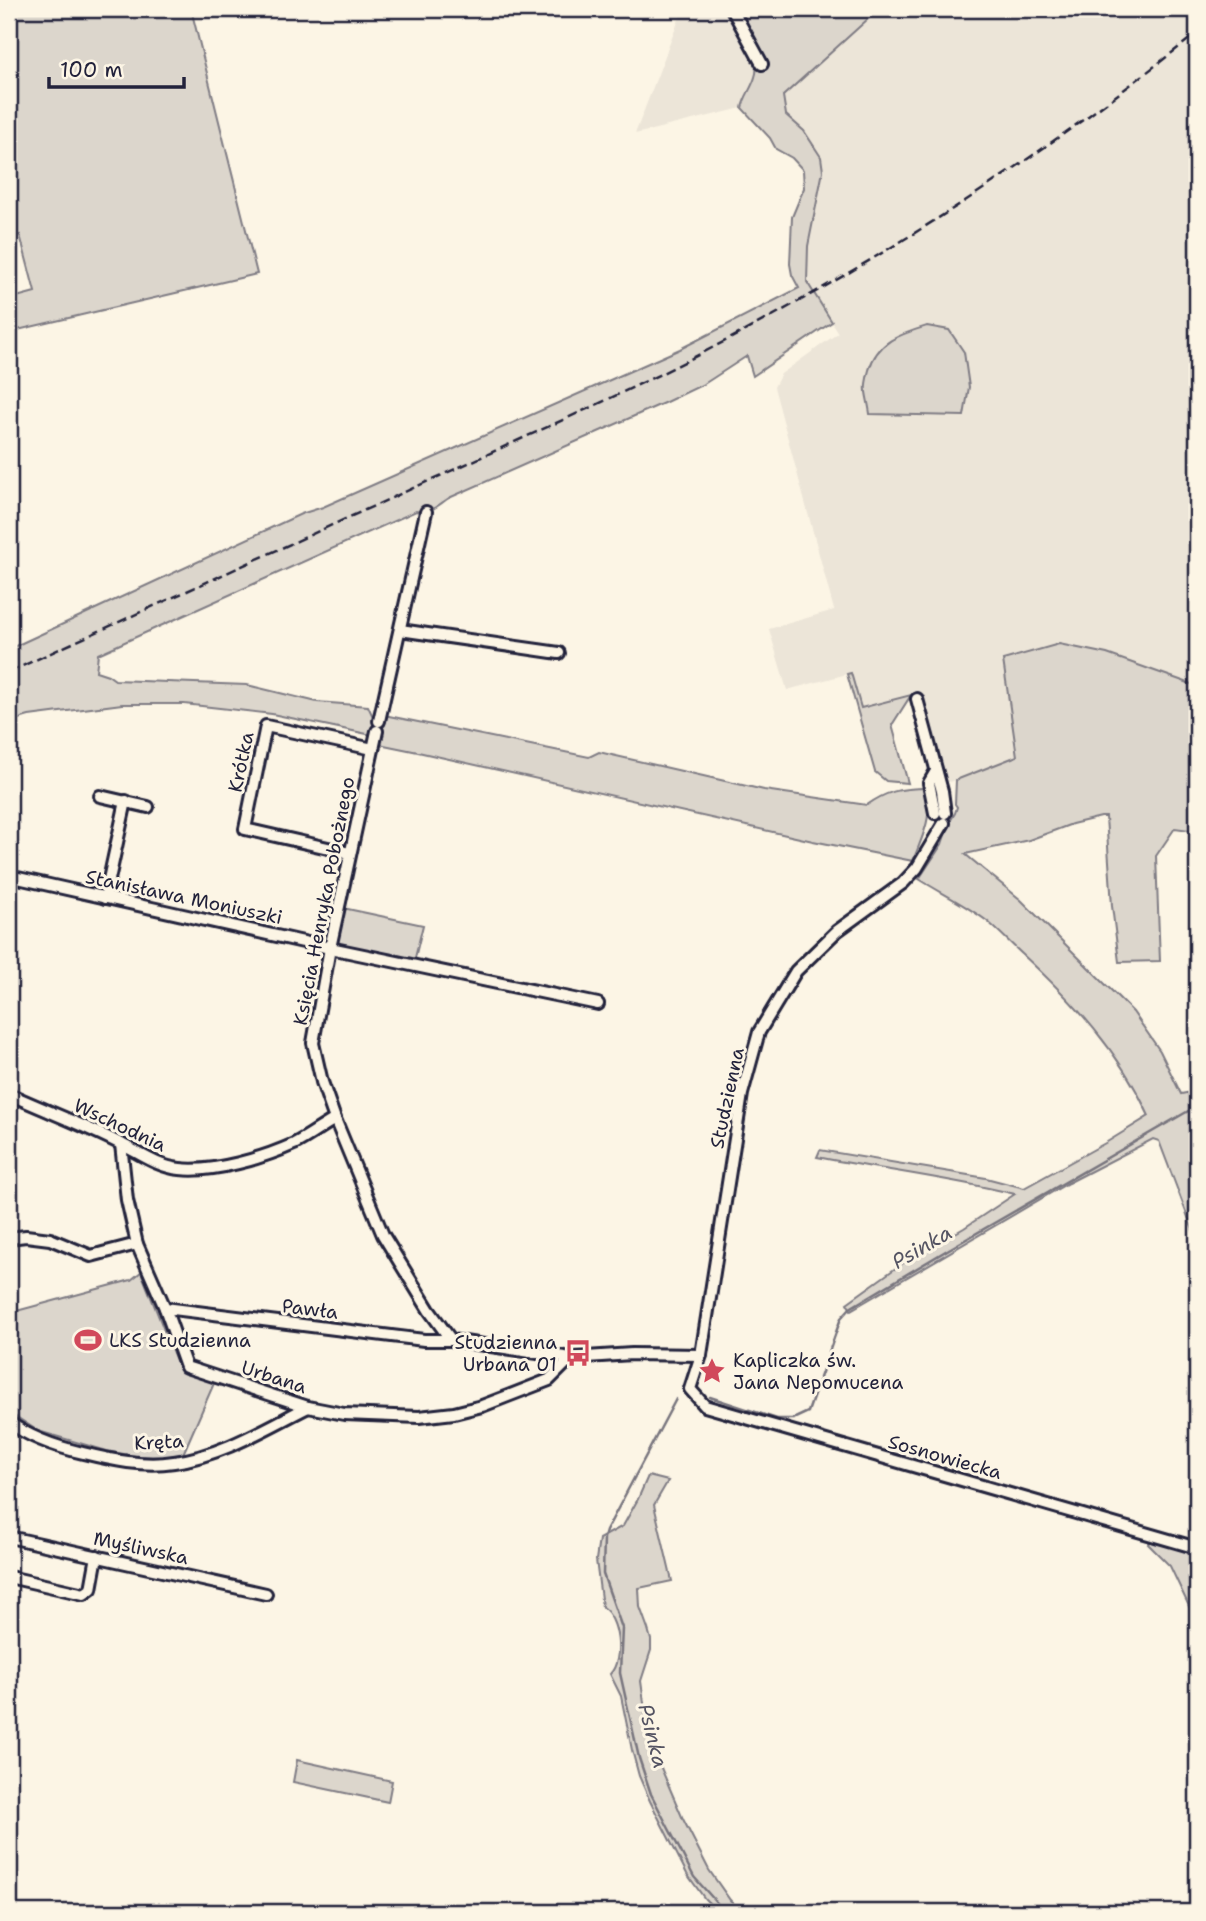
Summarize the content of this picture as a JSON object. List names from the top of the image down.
{
  "streets": {
    "street": [
      "Krótka",
      "Stanisława Moniuszki",
      "Księcia Henryka Pobożnego",
      "Studzienna",
      "Wschodnia",
      "Pawła",
      "Urbana",
      "Kręta",
      "Sosnowiecka",
      "Myśliwska"
    ]
  },
  "crossings": [
    ["Krótka", "Księcia Henryka Pobożnego"],
    ["Stanisława Moniuszki", "Księcia Henryka Pobożnego"],
    ["Księcia Henryka Pobożnego", "Wschodnia"],
    ["Księcia Henryka Pobożnego", "Pawła"],
    ["Studzienna", "Sosnowiecka"],
    ["Wschodnia", "Urbana"],
    ["Pawła", "Urbana"],
    ["Urbana", "Kręta"]
  ],
  "water": ["Psinka"],
  "places": {
    "sports": ["LKS Studzienna"],
    "bus stop": ["Studzienna Urbana 01"],
    "place": ["Kapliczka św. Jana Nepomucena"]
  },
  "scale_bar": "100 m"
}
